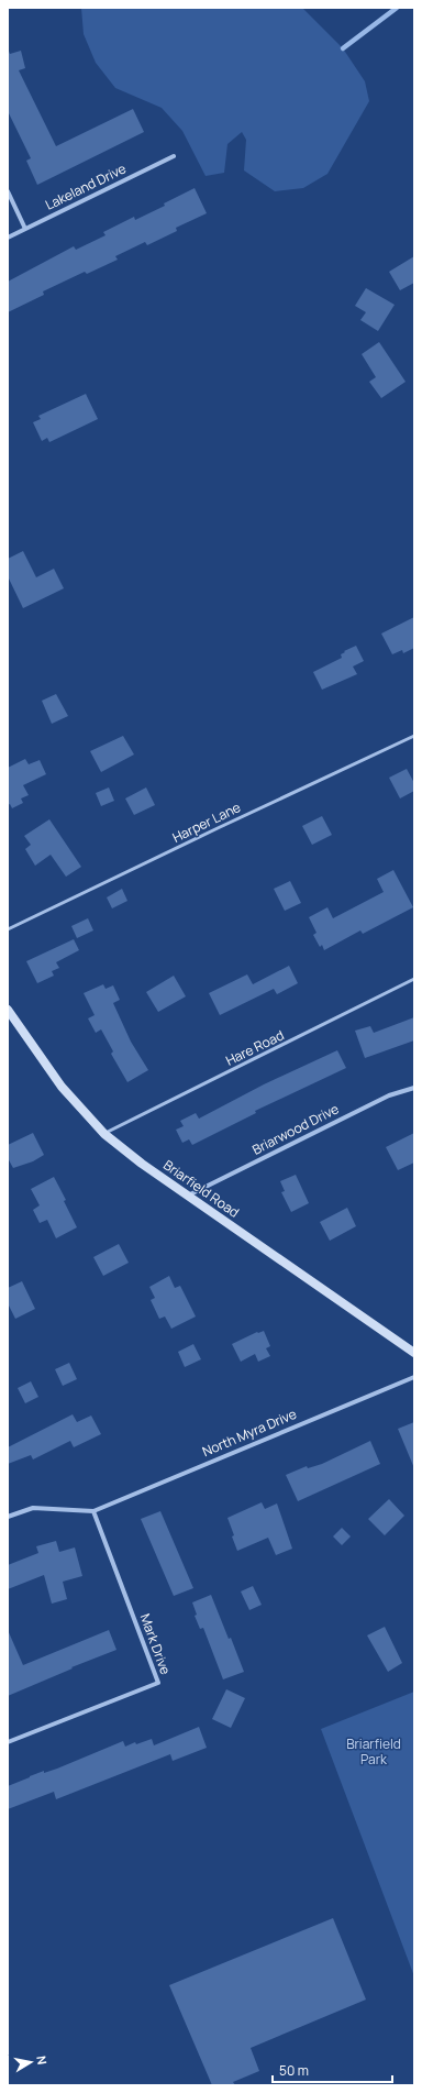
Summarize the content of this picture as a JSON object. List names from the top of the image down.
{
  "streets": {
    "main road": ["Briarfield Road"],
    "street": [
      "Lakeland Drive",
      "Briarwood Drive",
      "North Myra Drive",
      "Mark Drive"
    ],
    "lane": ["Harper Lane", "Hare Road"]
  },
  "crossings": [
    ["Hare Road", "Briarfield Road"],
    ["Briarwood Drive", "Briarfield Road"],
    ["North Myra Drive", "Mark Drive"]
  ],
  "parks": ["Briarfield Park"],
  "scale_bar": "50 m",
  "north": "right"
}
